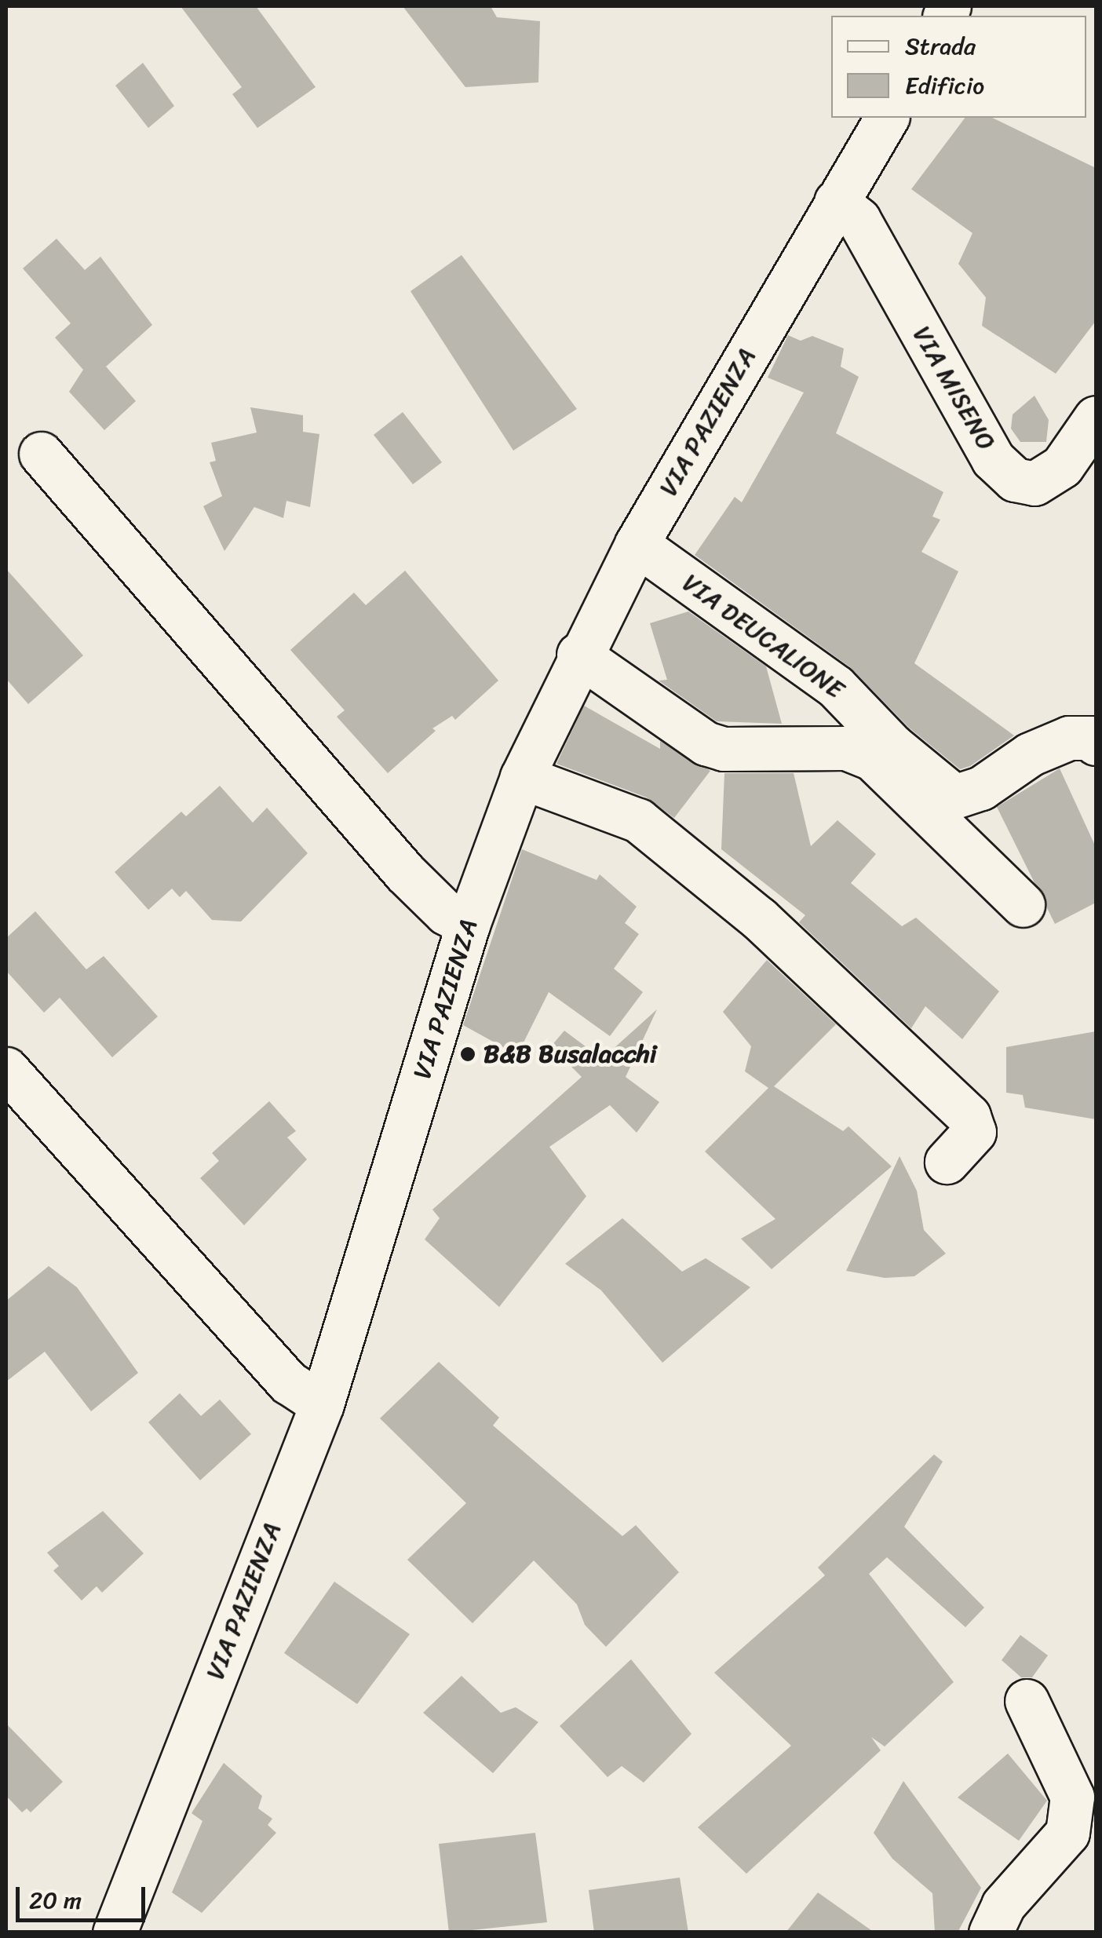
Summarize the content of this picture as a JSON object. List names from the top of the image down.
{
  "streets": {
    "street": ["VIA MISENO", "VIA PAZIENZA", "VIA DEUCALIONE"]
  },
  "crossings": [
    ["VIA MISENO", "VIA PAZIENZA"],
    ["VIA PAZIENZA", "VIA DEUCALIONE"]
  ],
  "places": ["B&B Busalacchi"],
  "legend": ["Strada", "Edificio"],
  "scale_bar": "20 m"
}
